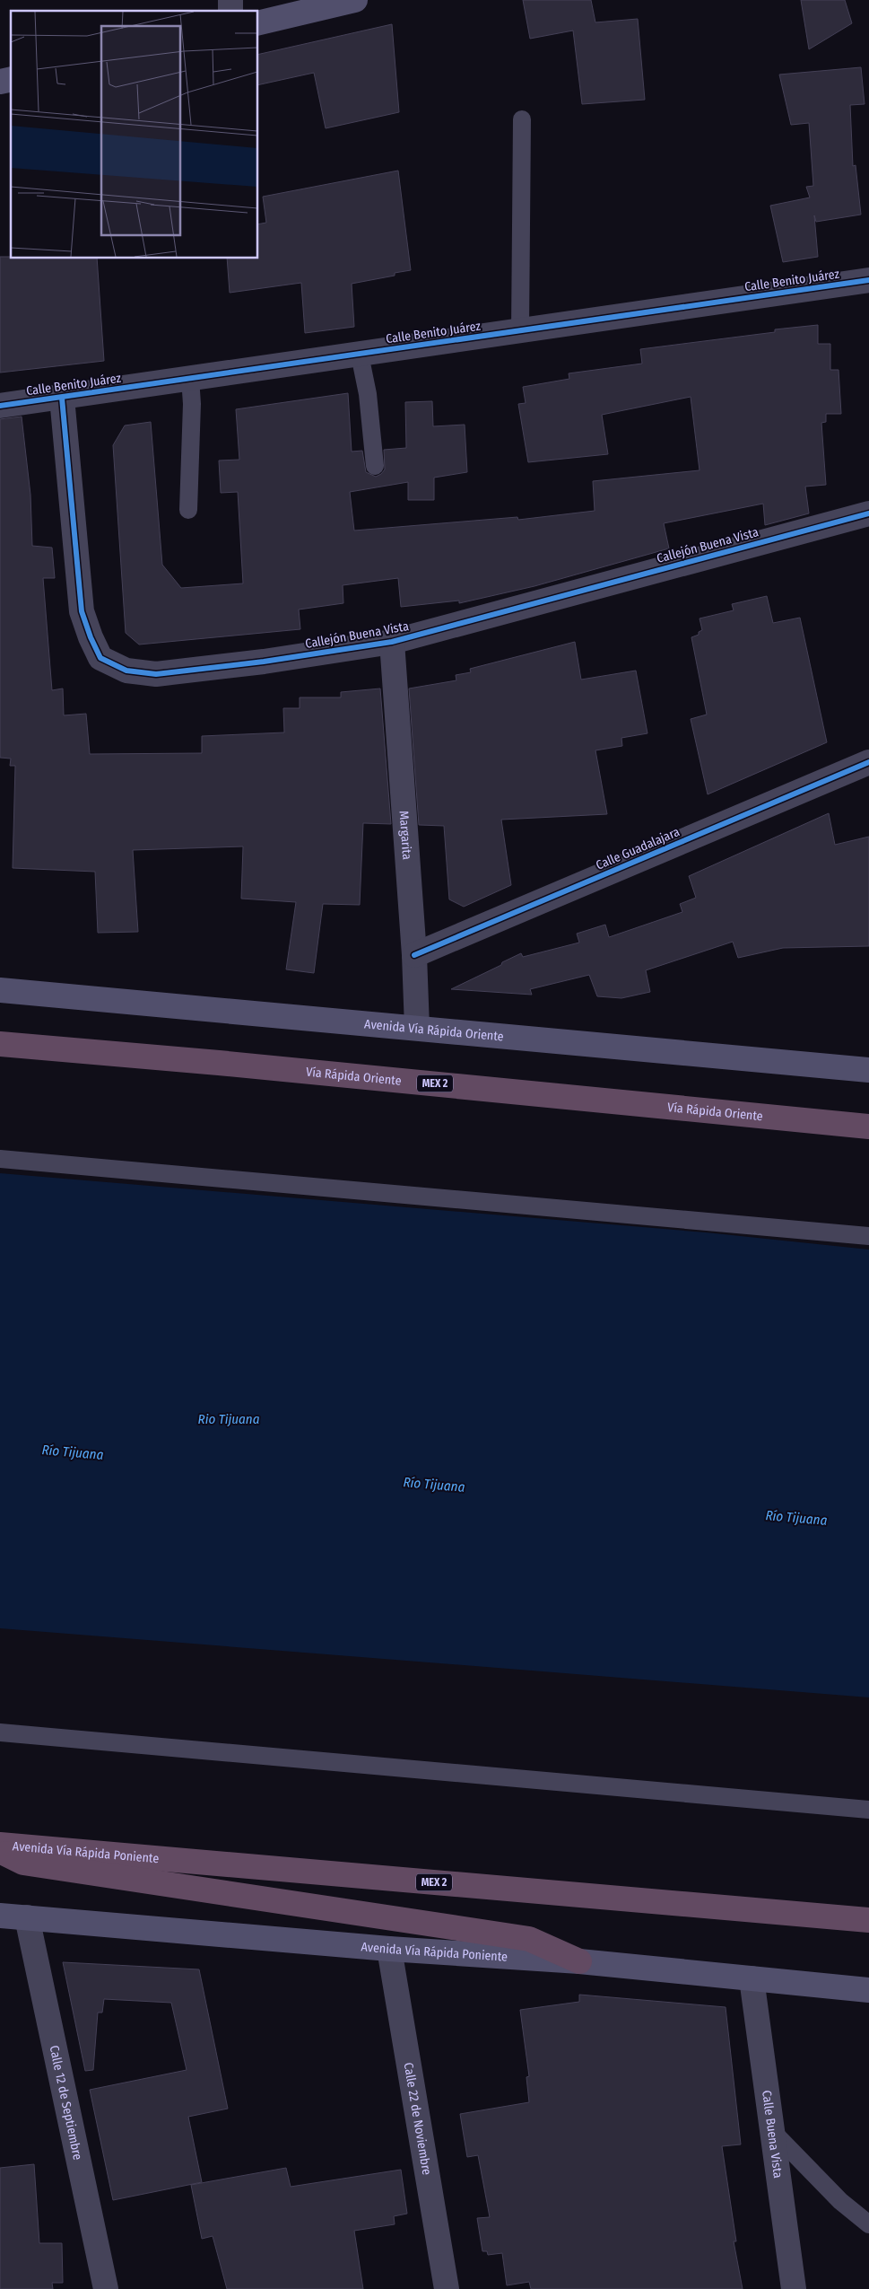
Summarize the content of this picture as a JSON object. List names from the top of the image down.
{
  "streets": {
    "highway": ["Vía Rápida Oriente", "MEX 2", "Avenida Vía Rápida Poniente"],
    "main road": ["Avenida Vía Rápida Oriente"],
    "street": [
      "Calle Benito Juárez",
      "Callejón Buena Vista",
      "Margarita",
      "Calle Guadalajara",
      "Calle 12 de Septiembre",
      "Calle 22 de Noviembre",
      "Calle Buena Vista"
    ]
  },
  "crossings": [
    ["Calle Benito Juárez", "Callejón Buena Vista"],
    ["Callejón Buena Vista", "Margarita"],
    ["Margarita", "Calle Guadalajara"],
    ["Margarita", "Avenida Vía Rápida Oriente"],
    ["Avenida Vía Rápida Poniente", "Calle 12 de Septiembre"],
    ["Avenida Vía Rápida Poniente", "Calle 22 de Noviembre"],
    ["Avenida Vía Rápida Poniente", "Calle Buena Vista"]
  ],
  "water": ["Rio Tijuana", "Río Tijuana"]
}
